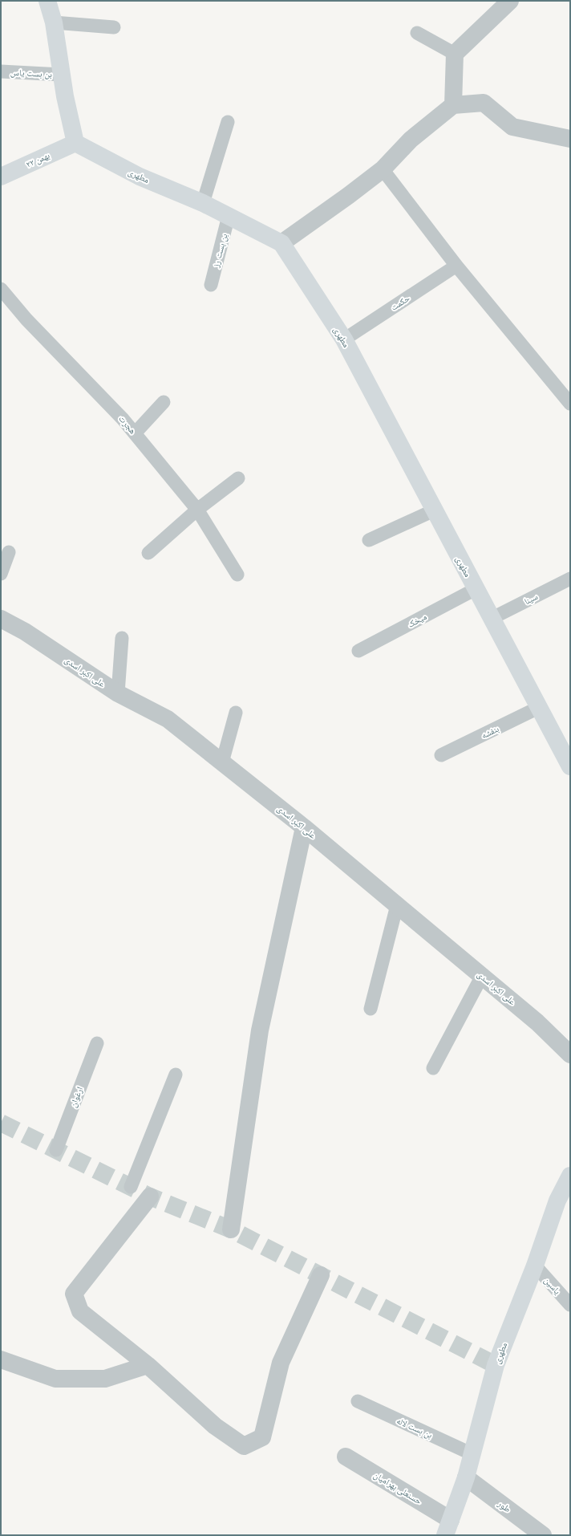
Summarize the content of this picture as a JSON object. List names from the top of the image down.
{
  "streets": {
    "main road": ["۲۲ بهمن", "مطهری"],
    "street": ["علی اکبر اسدی", "حسنعلی بهرامیان", "طور"],
    "lane": [
      "بن بست یاس",
      "بن بست رز",
      "حکمت",
      "هجرت",
      "سینا",
      "میخک",
      "بنفشه",
      "ارغوان",
      "یاسین",
      "بن بست لاله"
    ]
  },
  "crossings": [
    ["۲۲ بهمن", "مطهری"],
    ["مطهری", "بن بست رز"],
    ["مطهری", "حکمت"],
    ["مطهری", "سینا"],
    ["مطهری", "میخک"],
    ["مطهری", "بنفشه"],
    ["مطهری", "یاسین"],
    ["مطهری", "بن بست لاله"],
    ["مطهری", "حسنعلی بهرامیان"],
    ["مطهری", "طور"]
  ]
}
